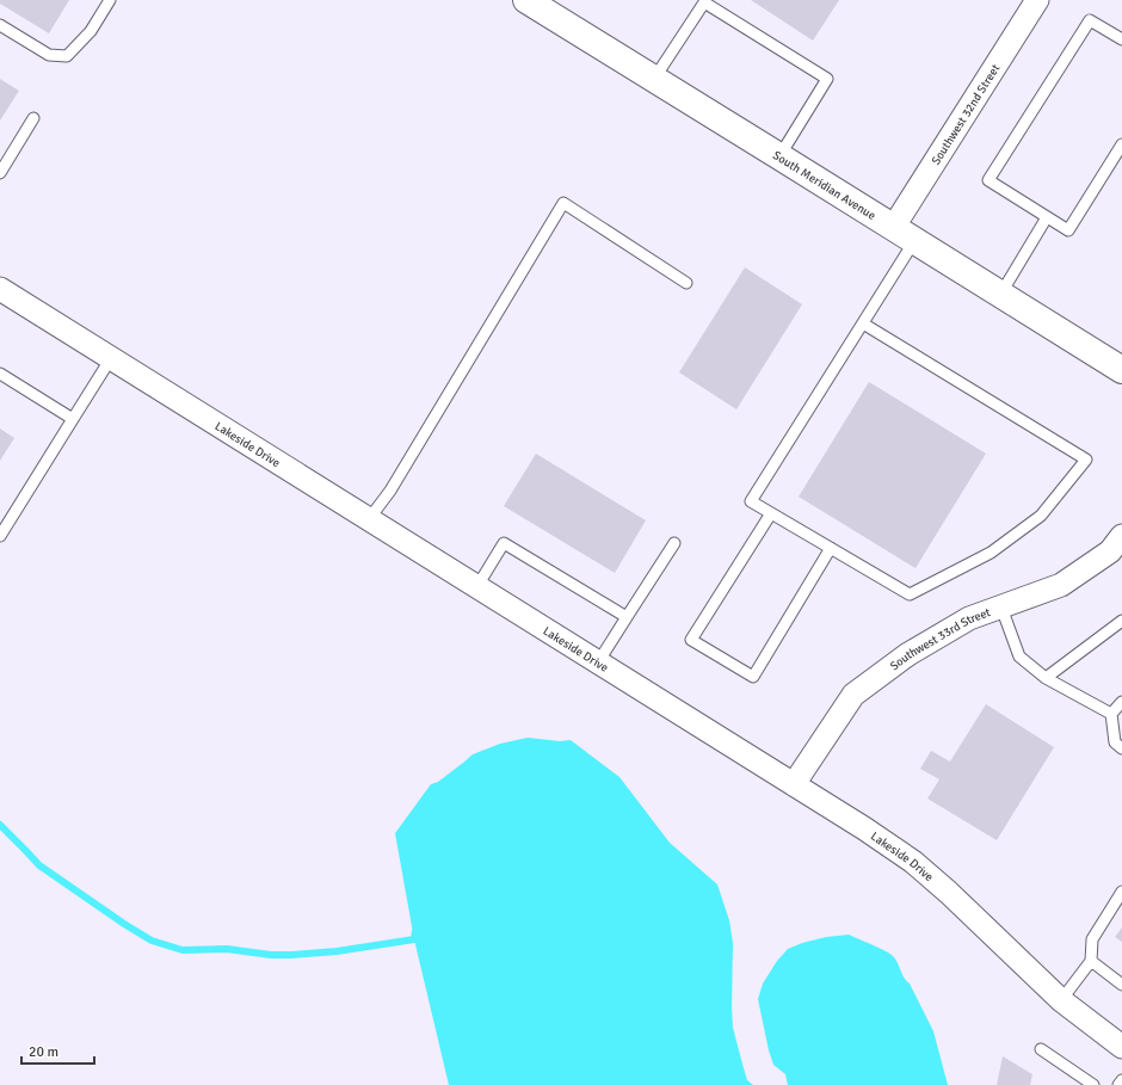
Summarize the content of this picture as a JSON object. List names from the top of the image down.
{
  "streets": {
    "main road": ["South Meridian Avenue"],
    "street": ["Southwest 32nd Street", "Lakeside Drive", "Southwest 33rd Street"]
  },
  "crossings": [
    ["Southwest 32nd Street", "South Meridian Avenue"],
    ["Lakeside Drive", "Southwest 33rd Street"]
  ],
  "scale_bar": "20 m"
}
